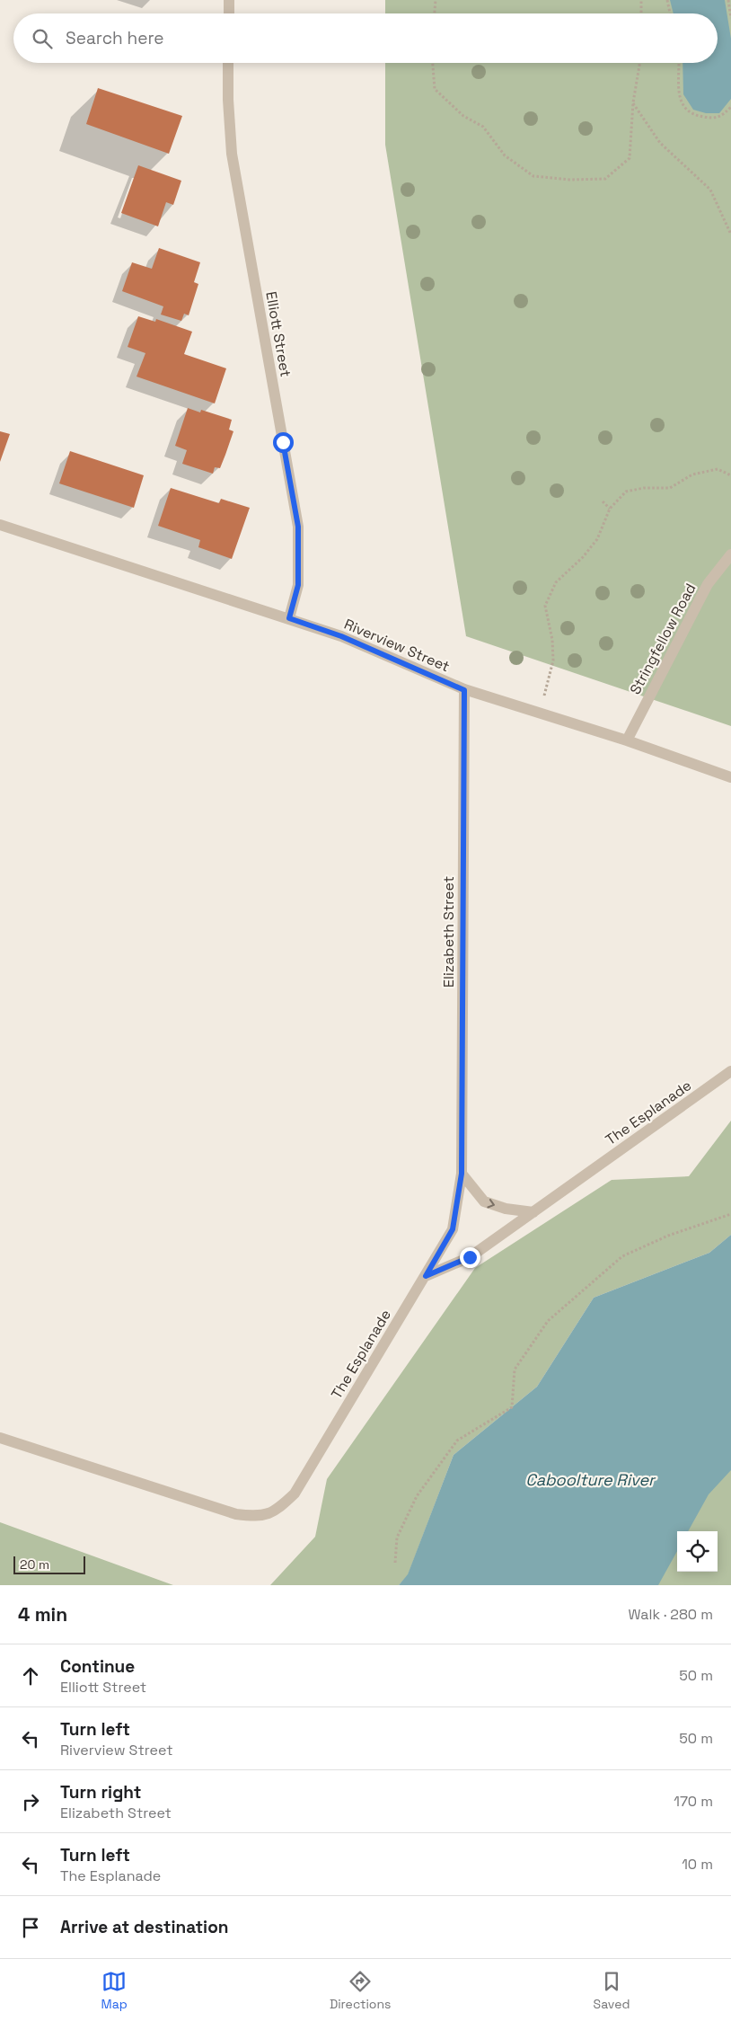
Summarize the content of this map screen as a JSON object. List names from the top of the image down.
{
  "streets": {
    "street": [
      "Elliott Street",
      "Stringfellow Road",
      "Riverview Street",
      "Elizabeth Street",
      "The Esplanade"
    ]
  },
  "crossings": [
    ["Elliott Street", "Riverview Street"],
    ["Stringfellow Road", "Riverview Street"],
    ["Riverview Street", "Elizabeth Street"],
    ["Elizabeth Street", "The Esplanade"]
  ],
  "water": ["Caboolture River"],
  "scale_bar": "20 m",
  "page": {
    "search": "Search here",
    "scale": "20 m",
    "heading": ["4 min", "Walk · 280 m"],
    "list": [
      ["Continue", "Elliott Street", "50 m"],
      ["Turn left", "Riverview Street", "50 m"],
      ["Turn right", "Elizabeth Street", "170 m"],
      ["Turn left", "The Esplanade", "10 m"],
      "Arrive at destination"
    ],
    "nav": ["Map", "Directions", "Saved"]
  }
}
